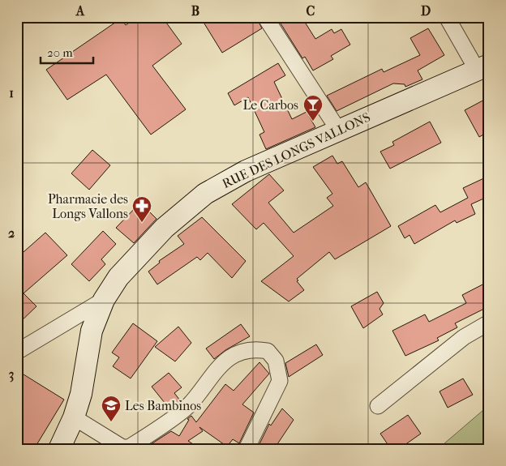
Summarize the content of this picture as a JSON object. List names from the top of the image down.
{
  "streets": {
    "street": ["RUE DES LONGS VALLONS"]
  },
  "places": {
    "bar": ["Le Carbos"],
    "pharmacy": ["Pharmacie des Longs Vallons"],
    "school or university": ["Les Bambinos"]
  },
  "scale_bar": "20 m",
  "grid": {
    "columns": [
      "A",
      "B",
      "C",
      "D"
    ],
    "rows": ["1", "2", "3"]
  }
}
